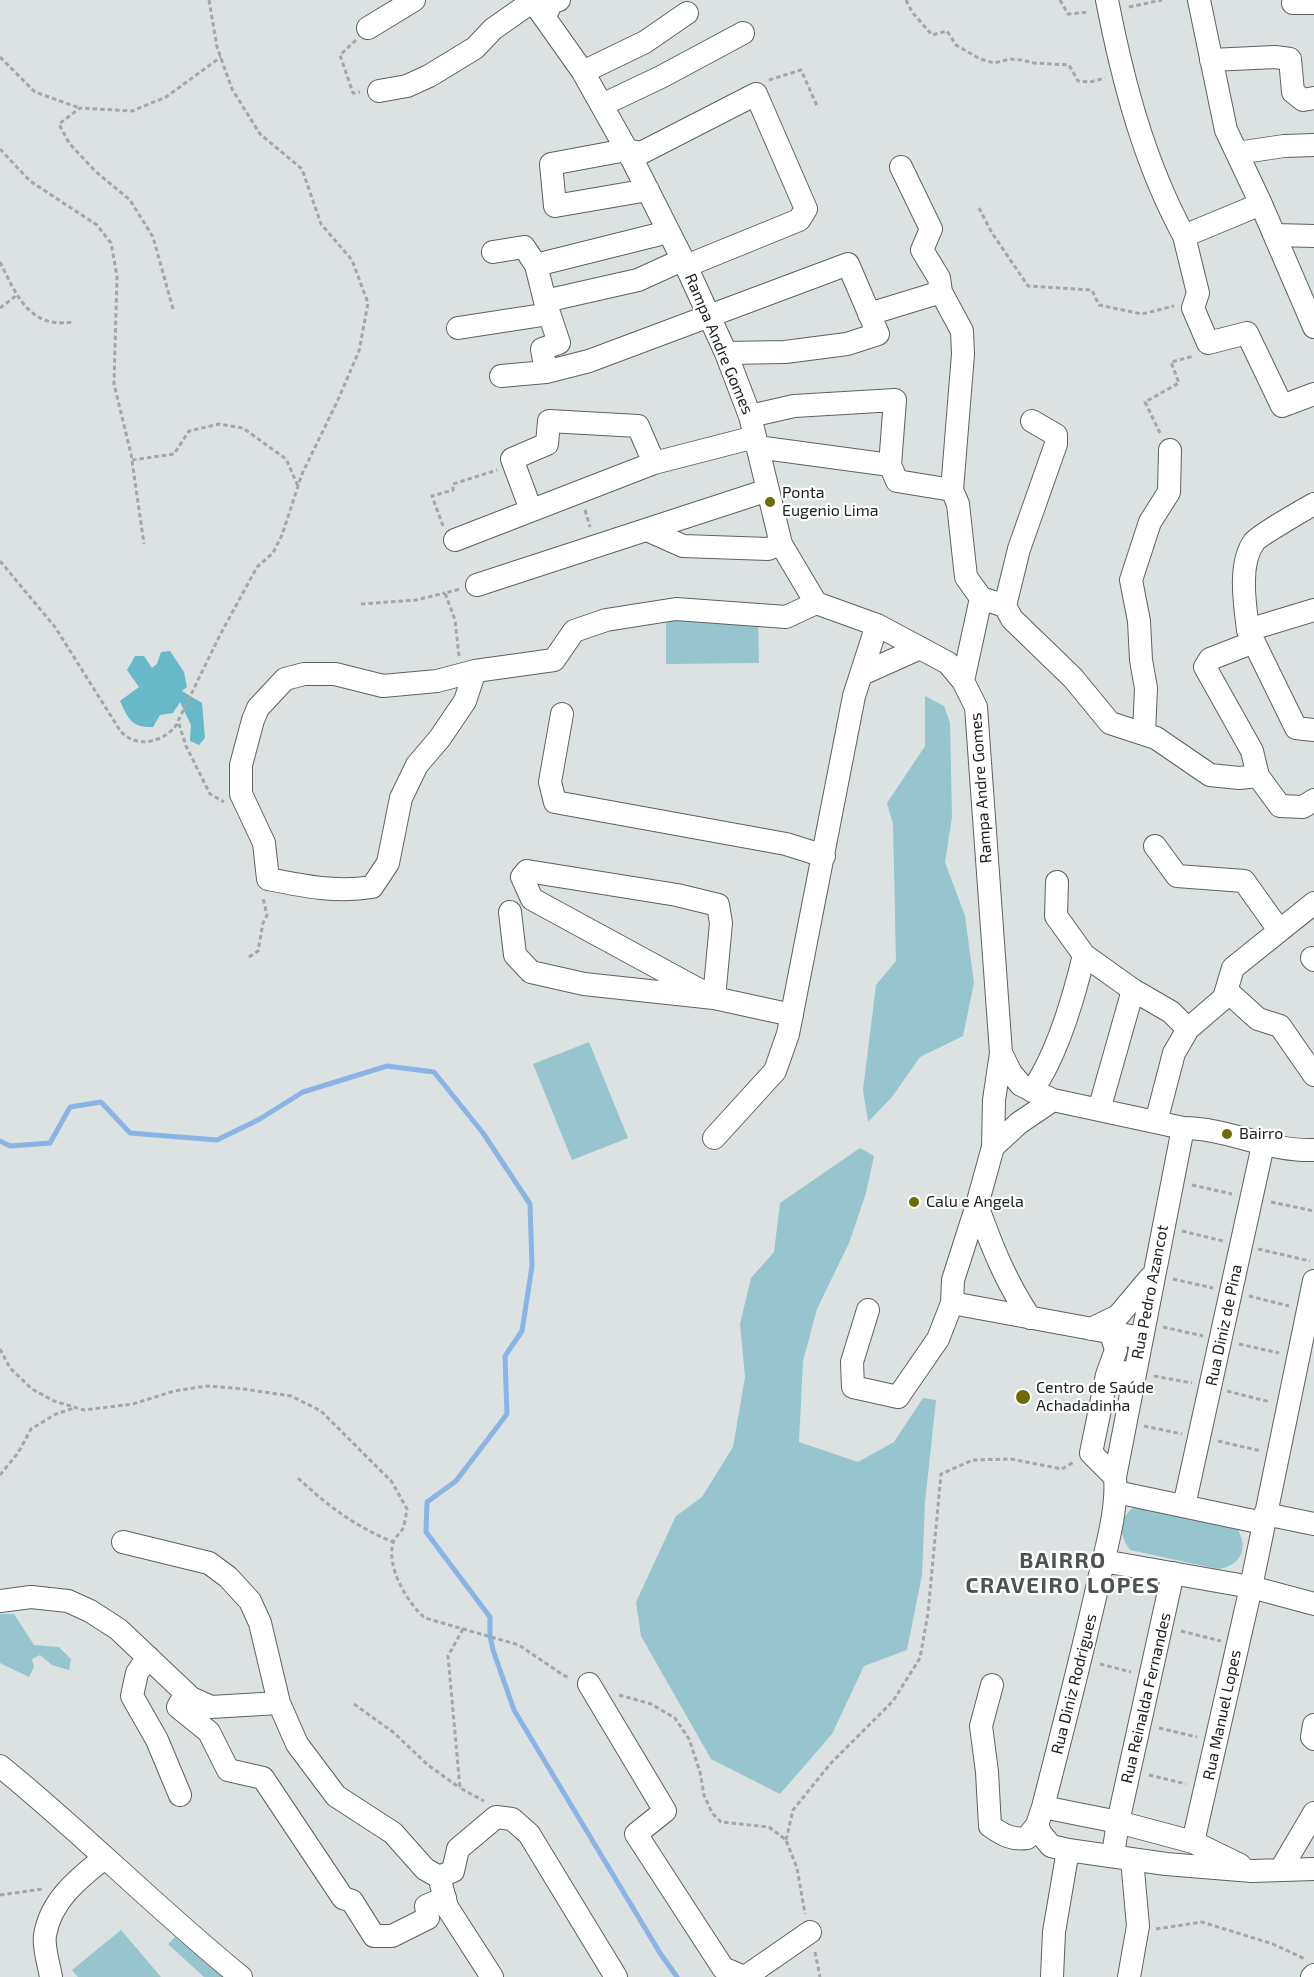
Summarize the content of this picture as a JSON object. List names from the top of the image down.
{
  "streets": {
    "street": [
      "Rampa Andre Gomes",
      "Rua Pedro Azancot",
      "Rua Diniz de Pina",
      "Rua Diniz Rodrigues",
      "Rua Reinalda Fernandes",
      "Rua Manuel Lopes"
    ]
  },
  "crossings": [
    ["Rampa Andre Gomes", "Rua Pedro Azancot"],
    ["Rampa Andre Gomes", "Rua Diniz de Pina"],
    ["Rua Pedro Azancot", "Rua Diniz Rodrigues"]
  ],
  "districts": ["BAIRRO CRAVEIRO LOPES"],
  "places": [
    "Ponta Eugenio Lima",
    "Bairro",
    "Calu e Angela",
    "Centro de Saúde Achadadinha"
  ]
}
